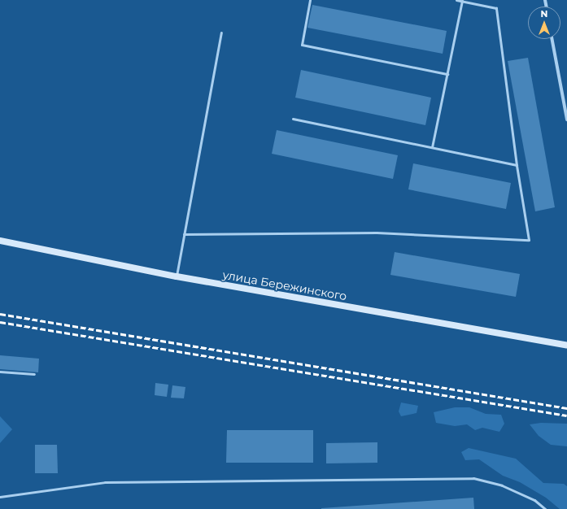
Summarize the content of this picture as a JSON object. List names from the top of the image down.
{
  "streets": {
    "main road": ["улица Бережинского"]
  },
  "north": "top"
}
